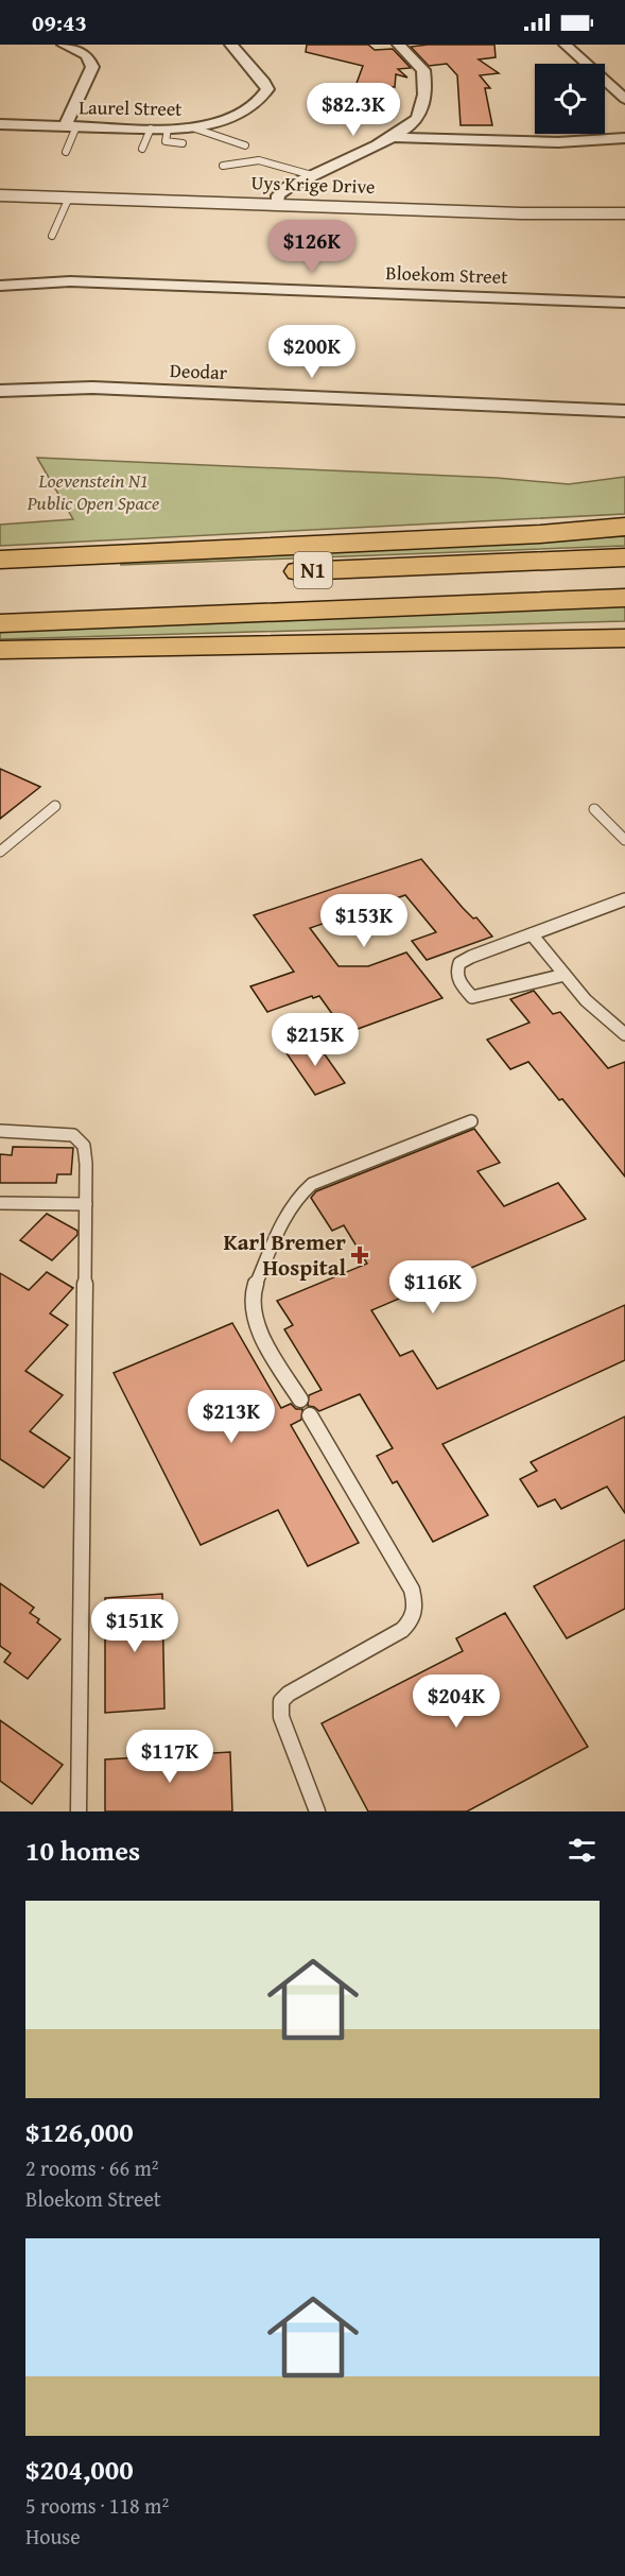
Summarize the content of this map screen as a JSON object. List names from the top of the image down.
{
  "streets": {
    "highway": ["N1"],
    "street": [
      "Laurel Street",
      "Uys Krige Drive",
      "Bloekom Street",
      "Deodar"
    ]
  },
  "parks": ["Loevenstein N1 Public Open Space"],
  "places": {
    "health": ["Karl Bremer Hospital"]
  },
  "page": {
    "status": "09:43",
    "price": [
      "$82.3K",
      "$126K",
      "$200K",
      "$153K",
      "$215K",
      "$116K",
      "$213K",
      "$151K",
      "$204K",
      "$117K"
    ],
    "heading": "10 homes",
    "list": [
      {
        "name": "$126,000",
        "note": "2 rooms · 66 m² · Bloekom Street"
      },
      {
        "name": "$204,000",
        "note": "5 rooms · 118 m² · House"
      }
    ]
  }
}
